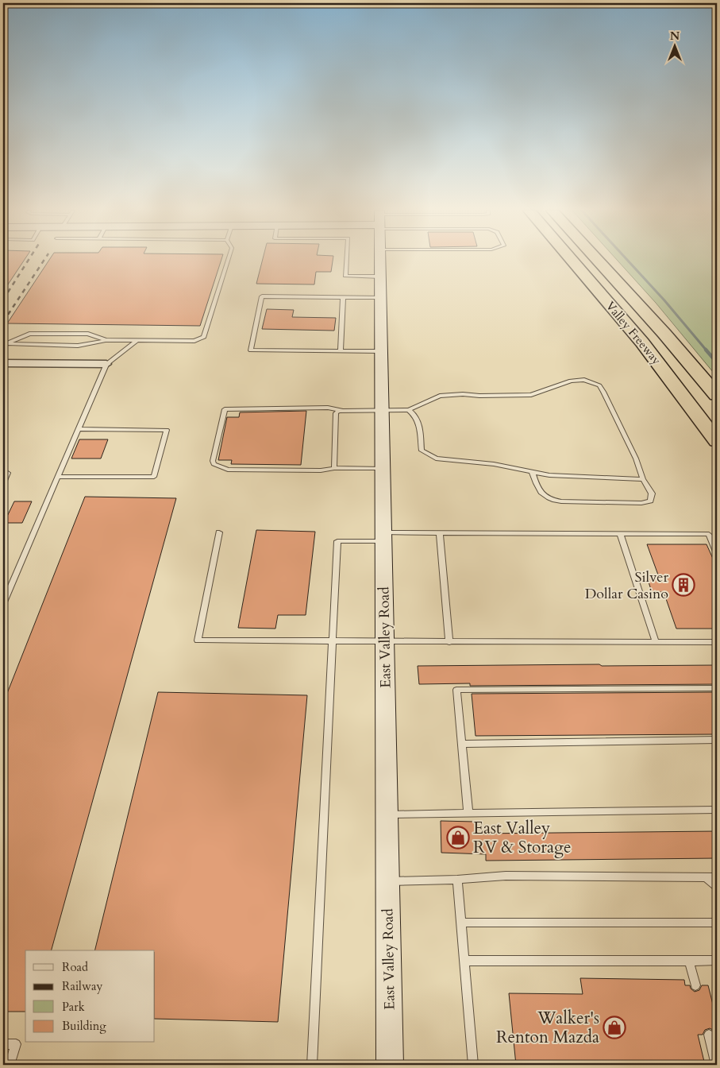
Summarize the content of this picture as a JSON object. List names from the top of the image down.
{
  "streets": {
    "highway": ["Valley Freeway"],
    "street": ["East Valley Road"]
  },
  "places": {
    "building": ["Silver Dollar Casino"],
    "shop": ["East Valley RV & Storage", "Walker's Renton Mazda"]
  },
  "legend": [
    "Road",
    "Railway",
    "Park",
    "Building"
  ],
  "north": "top"
}
